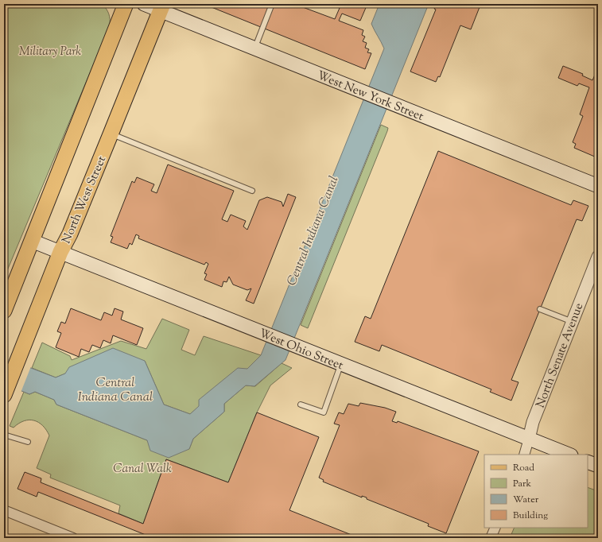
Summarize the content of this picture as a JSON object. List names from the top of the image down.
{
  "streets": {
    "main road": ["West New York Street", "North West Street", "West Ohio Street"],
    "street": ["North Senate Avenue"]
  },
  "crossings": [
    ["West New York Street", "North West Street"],
    ["North West Street", "West Ohio Street"],
    ["West Ohio Street", "North Senate Avenue"]
  ],
  "water": ["Central Indiana Canal"],
  "parks": ["Military Park", "Canal Walk"],
  "legend": [
    "Road",
    "Park",
    "Water",
    "Building"
  ]
}
